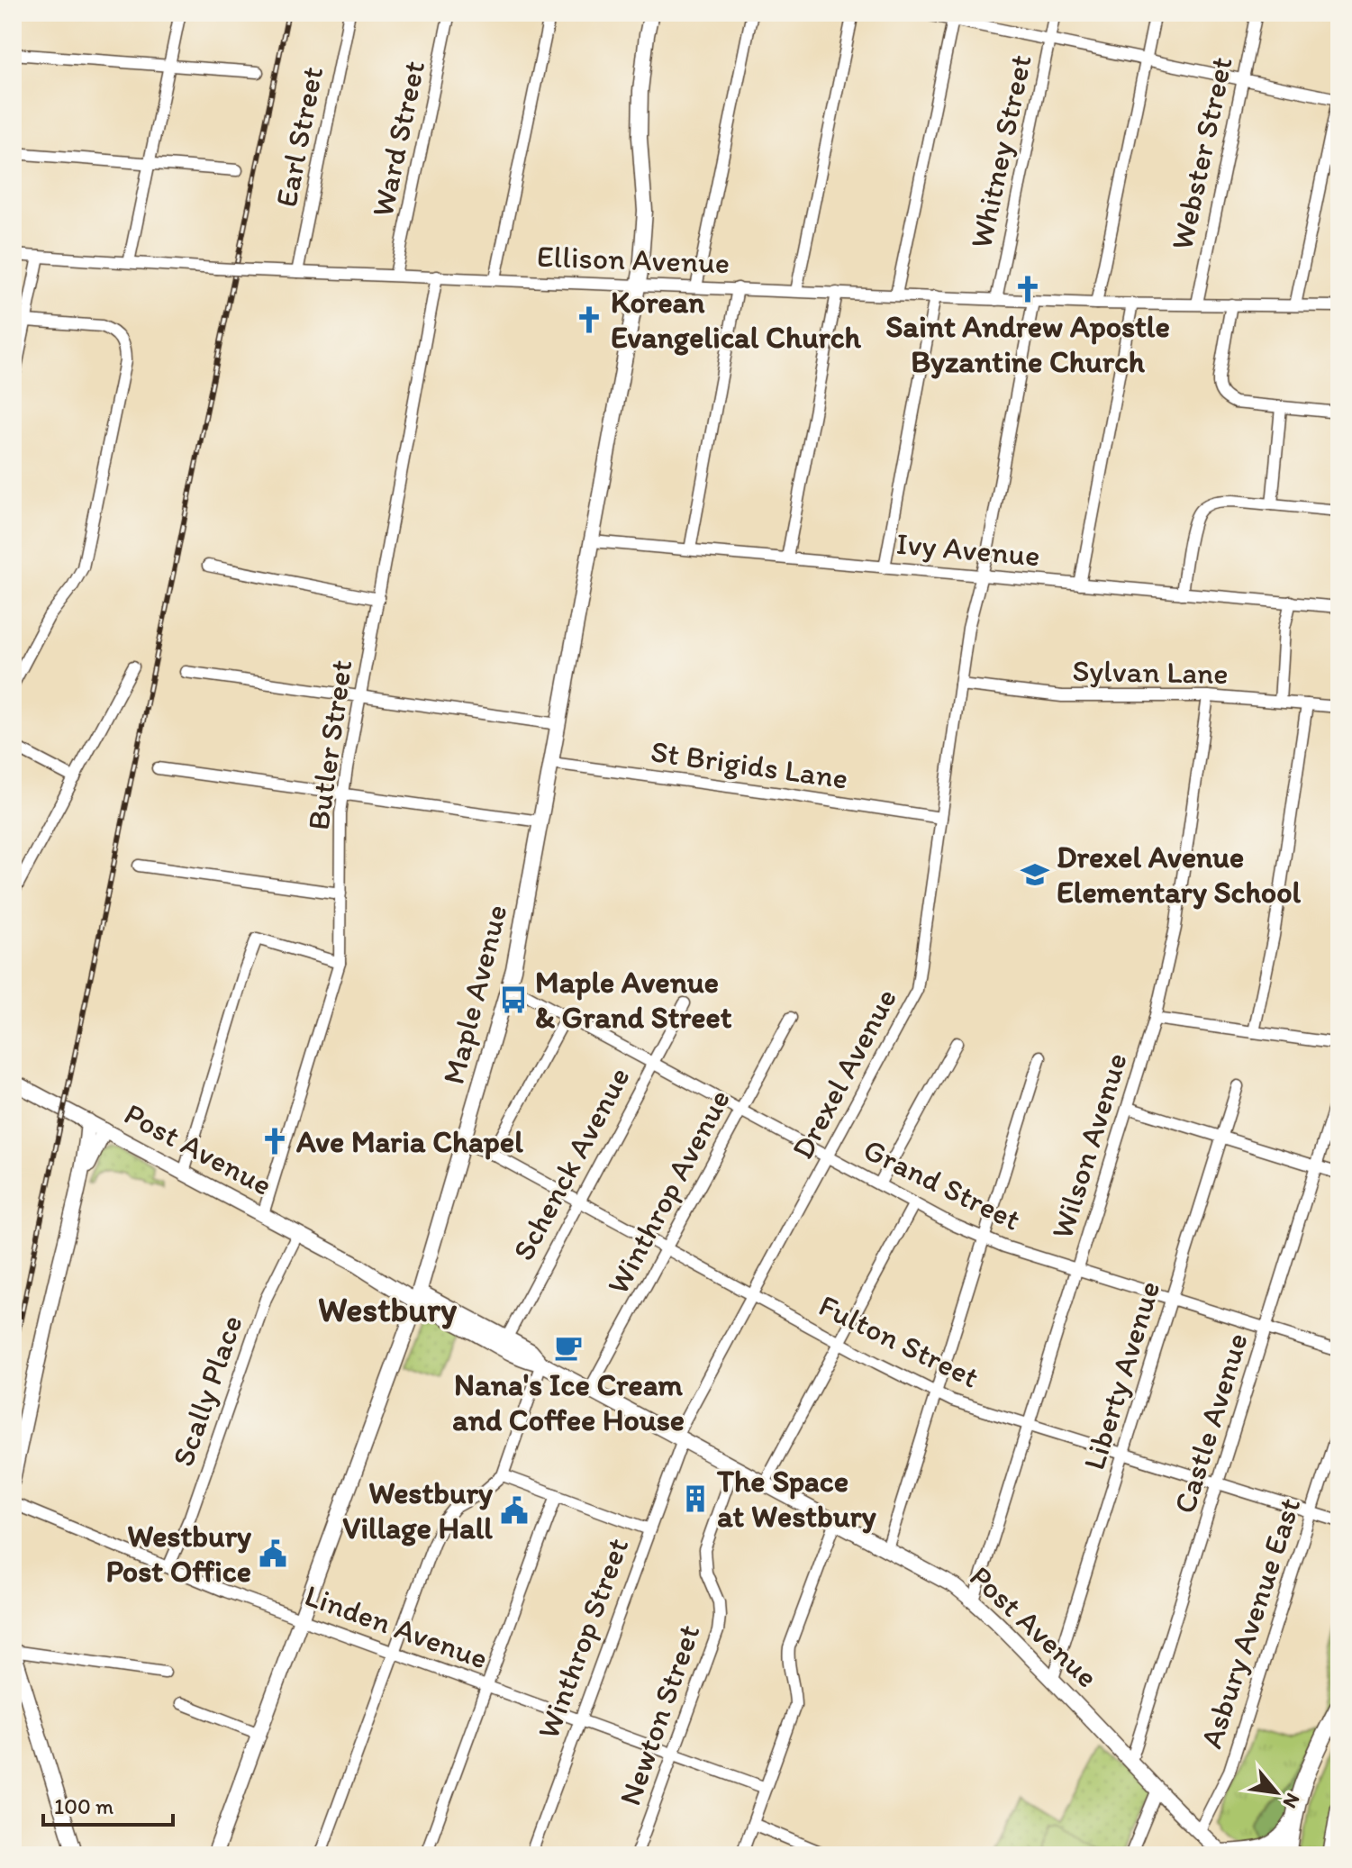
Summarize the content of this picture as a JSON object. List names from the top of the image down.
{
  "streets": {
    "main road": ["Maple Avenue", "Post Avenue"],
    "street": [
      "Earl Street",
      "Ward Street",
      "Whitney Street",
      "Webster Street",
      "Ellison Avenue",
      "Ivy Avenue",
      "Sylvan Lane",
      "Butler Street",
      "St Brigids Lane",
      "Drexel Avenue",
      "Wilson Avenue",
      "Schenck Avenue",
      "Grand Street",
      "Winthrop Avenue",
      "Fulton Street",
      "Liberty Avenue",
      "Scally Place",
      "Castle Avenue",
      "Asbury Avenue East",
      "Linden Avenue",
      "Winthrop Street",
      "Newton Street"
    ]
  },
  "crossings": [
    ["Earl Street", "Ellison Avenue"],
    ["Ward Street", "Ellison Avenue"],
    ["Whitney Street", "Ellison Avenue"],
    ["Webster Street", "Ellison Avenue"],
    ["Ellison Avenue", "Butler Street"],
    ["Ellison Avenue", "Maple Avenue"],
    ["Ellison Avenue", "Drexel Avenue"],
    ["Ivy Avenue", "Maple Avenue"],
    ["Ivy Avenue", "Drexel Avenue"],
    ["Sylvan Lane", "Drexel Avenue"],
    ["Sylvan Lane", "Wilson Avenue"],
    ["Butler Street", "Post Avenue"],
    ["St Brigids Lane", "Maple Avenue"],
    ["St Brigids Lane", "Drexel Avenue"],
    ["Maple Avenue", "Post Avenue"],
    ["Maple Avenue", "Grand Street"],
    ["Maple Avenue", "Fulton Street"],
    ["Maple Avenue", "Linden Avenue"],
    ["Drexel Avenue", "Post Avenue"],
    ["Drexel Avenue", "Grand Street"],
    ["Drexel Avenue", "Fulton Street"],
    ["Drexel Avenue", "Winthrop Street"],
    ["Wilson Avenue", "Post Avenue"],
    ["Wilson Avenue", "Grand Street"],
    ["Wilson Avenue", "Fulton Street"],
    ["Post Avenue", "Schenck Avenue"],
    ["Post Avenue", "Winthrop Avenue"],
    ["Post Avenue", "Liberty Avenue"],
    ["Post Avenue", "Scally Place"],
    ["Post Avenue", "Castle Avenue"],
    ["Post Avenue", "Asbury Avenue East"],
    ["Post Avenue", "Winthrop Street"],
    ["Post Avenue", "Newton Street"],
    ["Schenck Avenue", "Grand Street"],
    ["Schenck Avenue", "Fulton Street"],
    ["Grand Street", "Winthrop Avenue"],
    ["Grand Street", "Liberty Avenue"],
    ["Grand Street", "Castle Avenue"],
    ["Winthrop Avenue", "Fulton Street"],
    ["Fulton Street", "Liberty Avenue"],
    ["Fulton Street", "Castle Avenue"],
    ["Fulton Street", "Asbury Avenue East"],
    ["Scally Place", "Linden Avenue"],
    ["Linden Avenue", "Winthrop Street"],
    ["Linden Avenue", "Newton Street"]
  ],
  "districts": ["Westbury"],
  "places": {
    "church": ["Saint Andrew Apostle Byzantine Church", "Korean Evangelical Church", "Ave Maria Chapel"],
    "school or university": ["Drexel Avenue Elementary School"],
    "bus stop": ["Maple Avenue & Grand Street"],
    "cafe": ["Nana's Ice Cream and Coffee House"],
    "building": ["The Space at Westbury"],
    "public building": ["Westbury Village Hall", "Westbury Post Office"]
  },
  "scale_bar": "100 m",
  "north": "bottom right"
}
